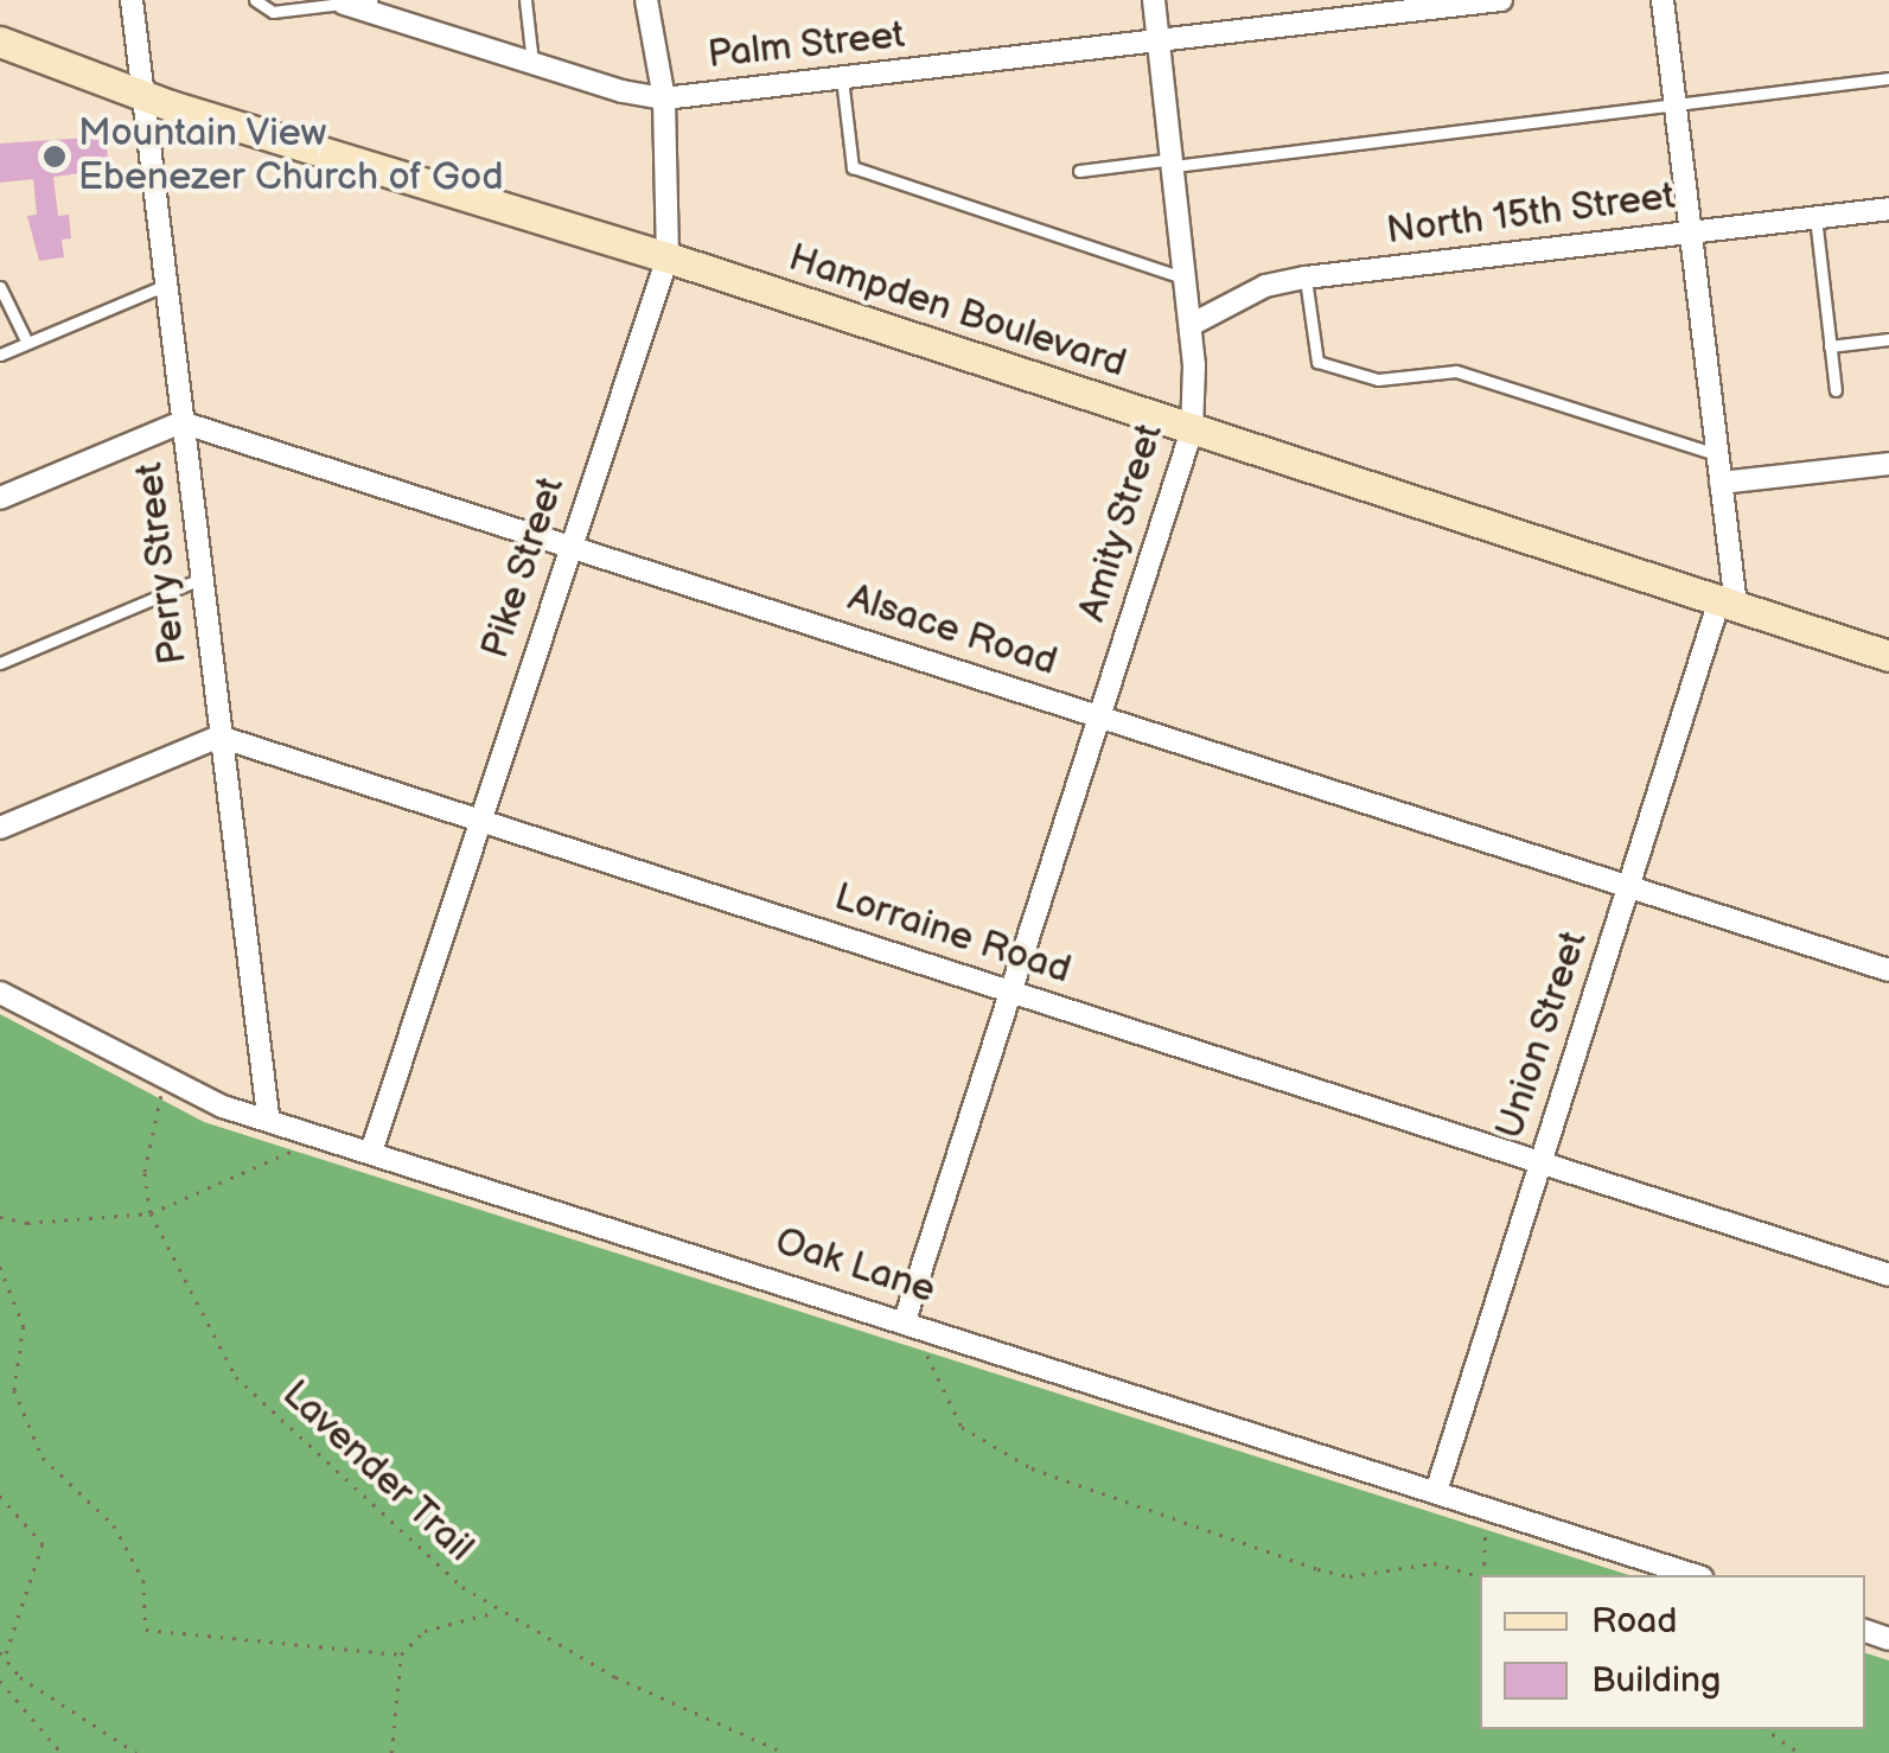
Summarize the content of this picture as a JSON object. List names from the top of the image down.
{
  "streets": {
    "main road": ["Hampden Boulevard"],
    "street": [
      "Palm Street",
      "North 15th Street",
      "Amity Street",
      "Perry Street",
      "Pike Street",
      "Alsace Road",
      "Lorraine Road",
      "Union Street",
      "Oak Lane"
    ],
    "path": ["Lavender Trail"]
  },
  "crossings": [
    ["Palm Street", "Amity Street"],
    ["Palm Street", "Pike Street"],
    ["North 15th Street", "Amity Street"],
    ["North 15th Street", "Union Street"],
    ["Hampden Boulevard", "Amity Street"],
    ["Hampden Boulevard", "Perry Street"],
    ["Hampden Boulevard", "Pike Street"],
    ["Hampden Boulevard", "Union Street"],
    ["Amity Street", "Alsace Road"],
    ["Amity Street", "Lorraine Road"],
    ["Amity Street", "Oak Lane"],
    ["Perry Street", "Alsace Road"],
    ["Perry Street", "Lorraine Road"],
    ["Perry Street", "Oak Lane"],
    ["Pike Street", "Alsace Road"],
    ["Pike Street", "Lorraine Road"],
    ["Pike Street", "Oak Lane"],
    ["Alsace Road", "Union Street"],
    ["Lorraine Road", "Union Street"],
    ["Union Street", "Oak Lane"]
  ],
  "places": ["Mountain View Ebenezer Church of God"],
  "legend": ["Road", "Building"]
}
